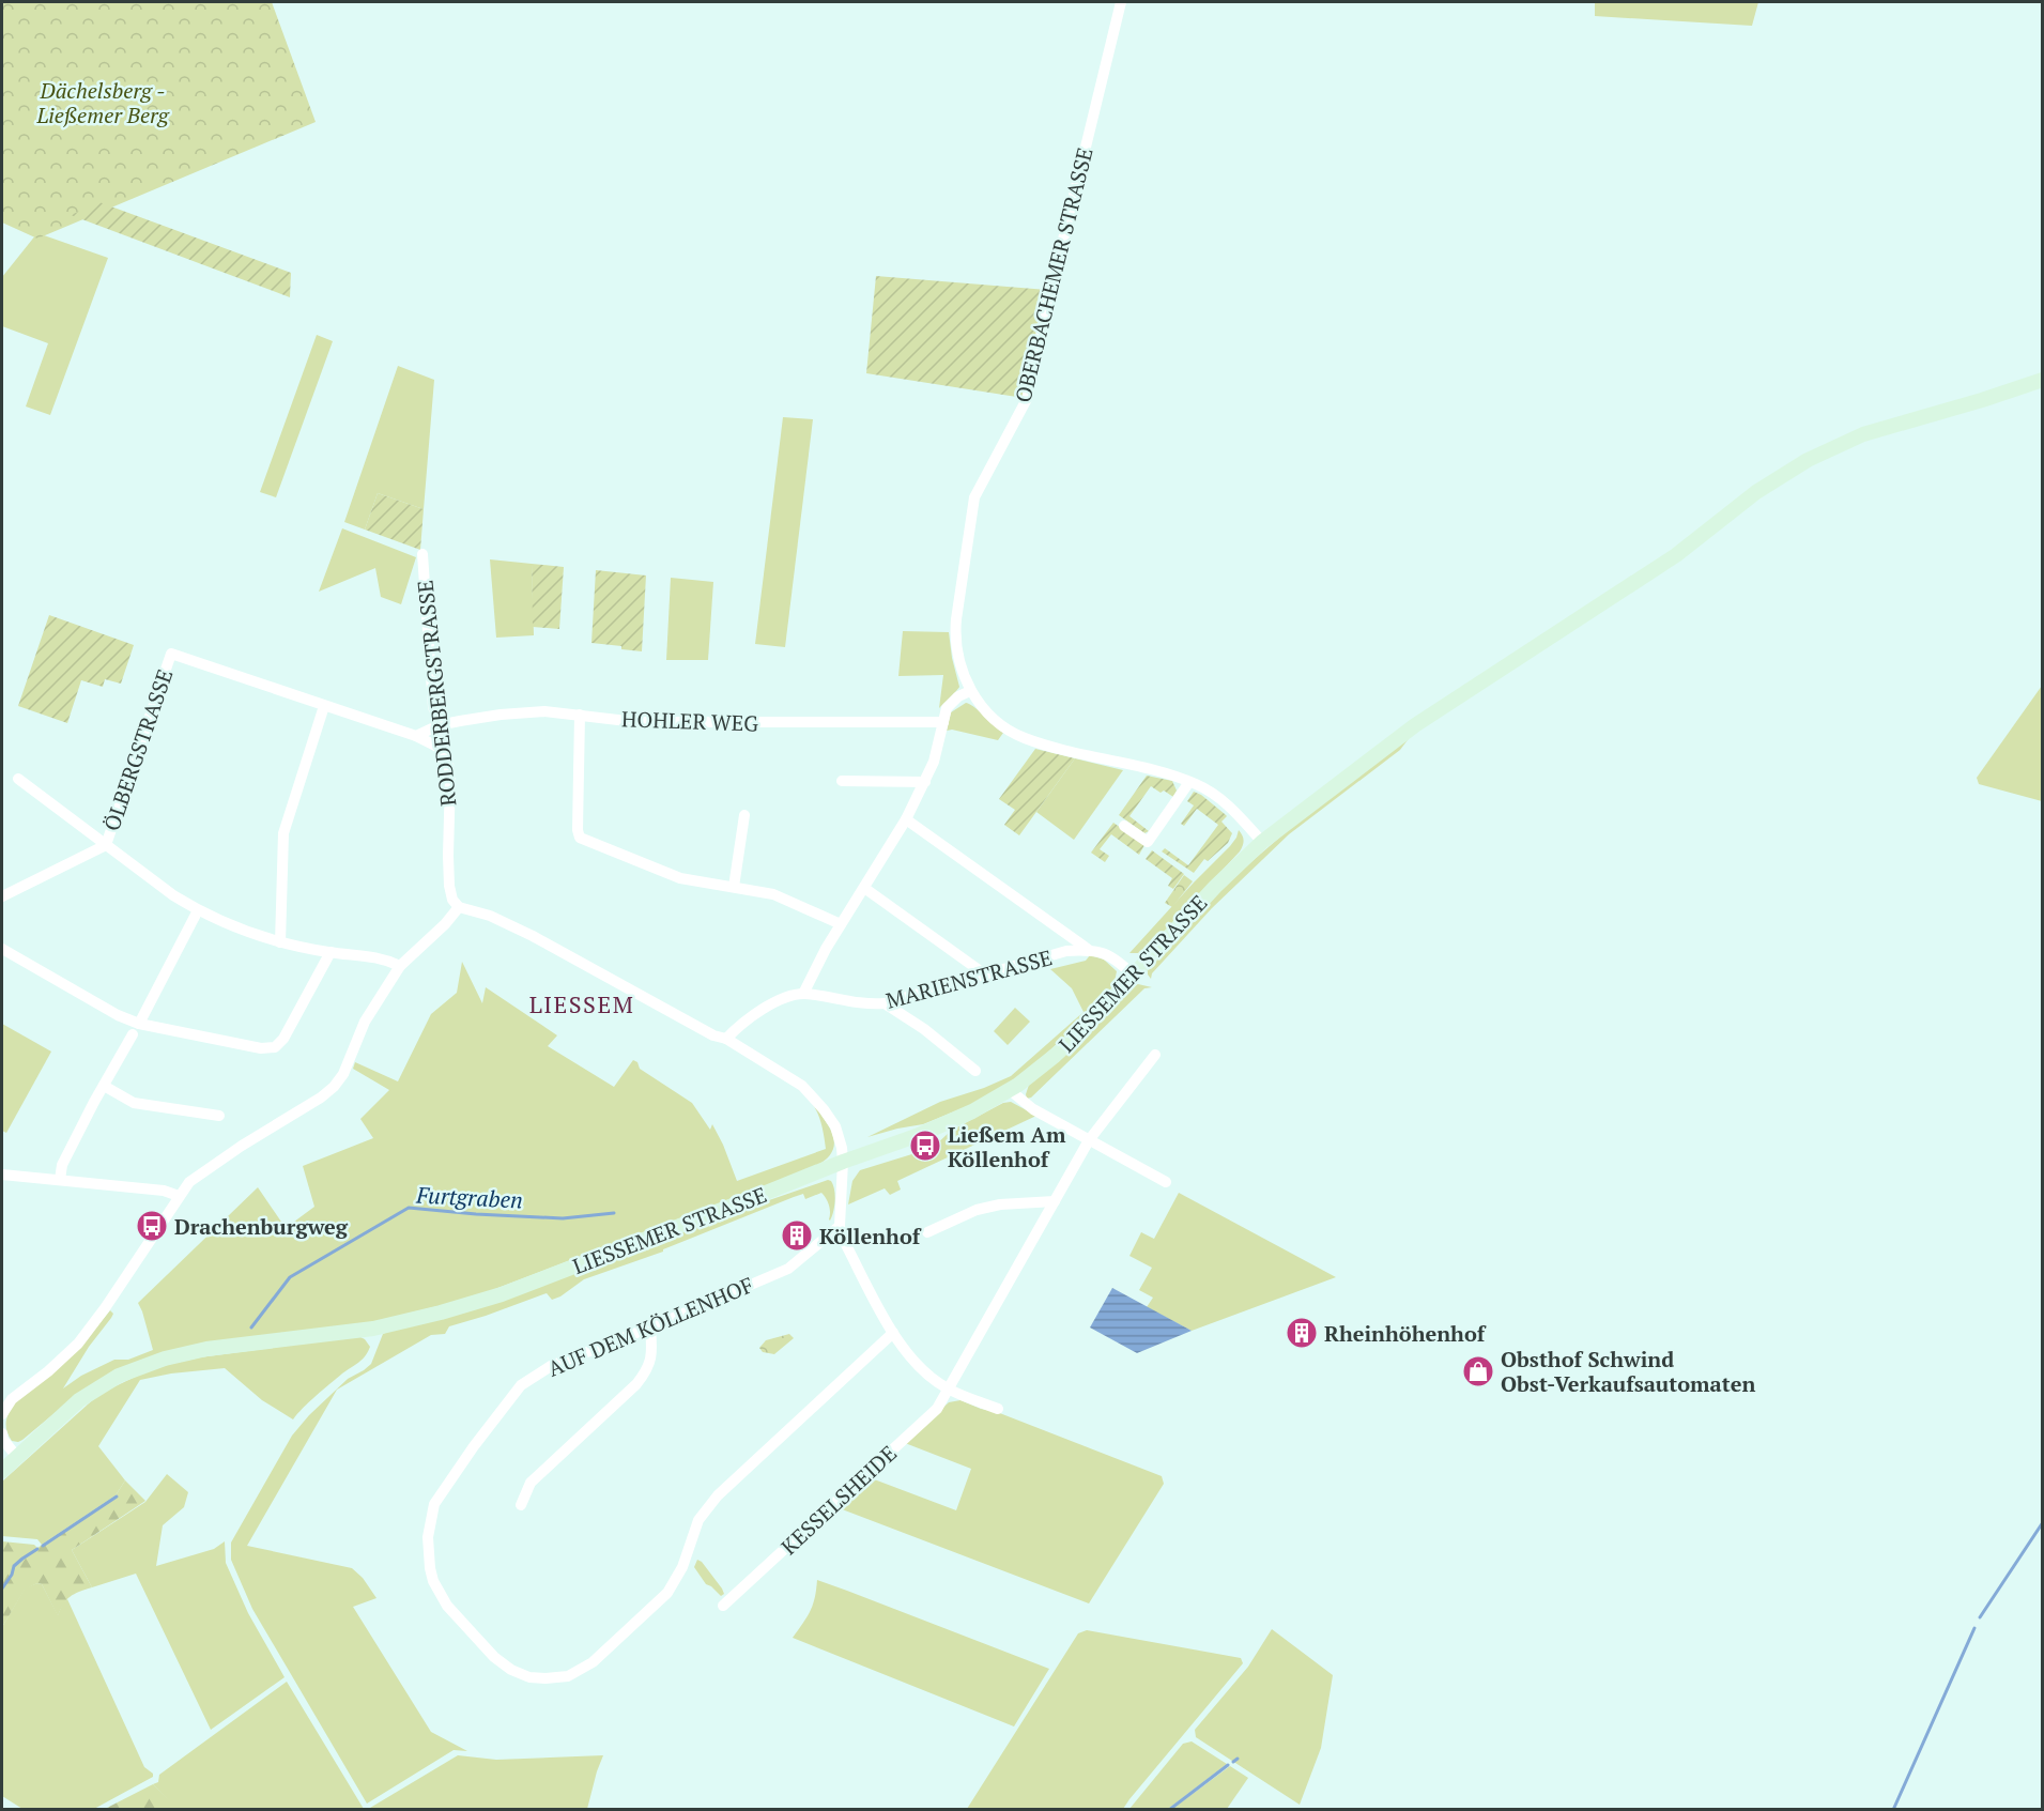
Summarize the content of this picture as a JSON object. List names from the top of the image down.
{
  "streets": {
    "street": [
      "OBERBACHEMER STRASSE",
      "RODDERBERGSTRASSE",
      "HOHLER WEG",
      "ÖLBERGSTRASSE",
      "LIESSEMER STRASSE",
      "MARIENSTRASSE",
      "AUF DEM KÖLLENHOF",
      "KESSELSHEIDE"
    ]
  },
  "crossings": [
    ["OBERBACHEMER STRASSE", "LIESSEMER STRASSE"],
    ["RODDERBERGSTRASSE", "HOHLER WEG"],
    ["LIESSEMER STRASSE", "MARIENSTRASSE"]
  ],
  "districts": ["LIESSEM"],
  "water": ["Furtgraben"],
  "parks": ["Dächelsberg - Ließemer Berg"],
  "places": {
    "bus stop": ["Ließem Am Köllenhof", "Drachenburgweg"],
    "building": ["Köllenhof", "Rheinhöhenhof"],
    "shop": ["Obsthof Schwind Obst-Verkaufsautomaten"]
  }
}
